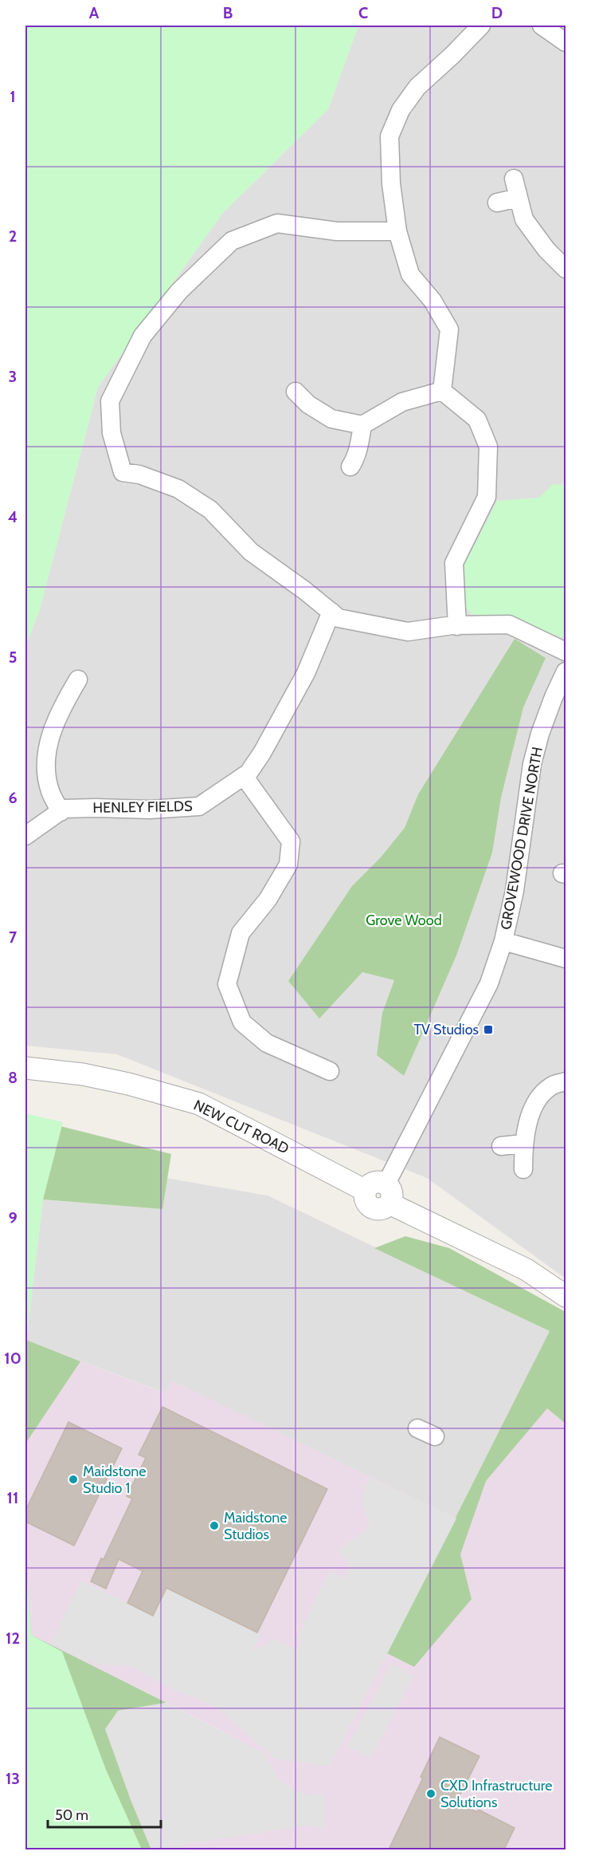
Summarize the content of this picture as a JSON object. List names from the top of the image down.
{
  "streets": {
    "street": ["HENLEY FIELDS", "GROVEWOOD DRIVE NORTH", "NEW CUT ROAD"]
  },
  "crossings": [
    ["GROVEWOOD DRIVE NORTH", "NEW CUT ROAD"]
  ],
  "parks": ["Grove Wood"],
  "places": {
    "transit": ["TV Studios"],
    "other": ["Maidstone Studio 1", "Maidstone Studios", "CXD Infrastructure Solutions"]
  },
  "scale_bar": "50 m",
  "grid": {
    "columns": [
      "A",
      "B",
      "C",
      "D"
    ],
    "rows": [
      "1",
      "2",
      "3",
      "4",
      "5",
      "6",
      "7",
      "8",
      "9",
      "10",
      "11",
      "12",
      "13"
    ]
  }
}
